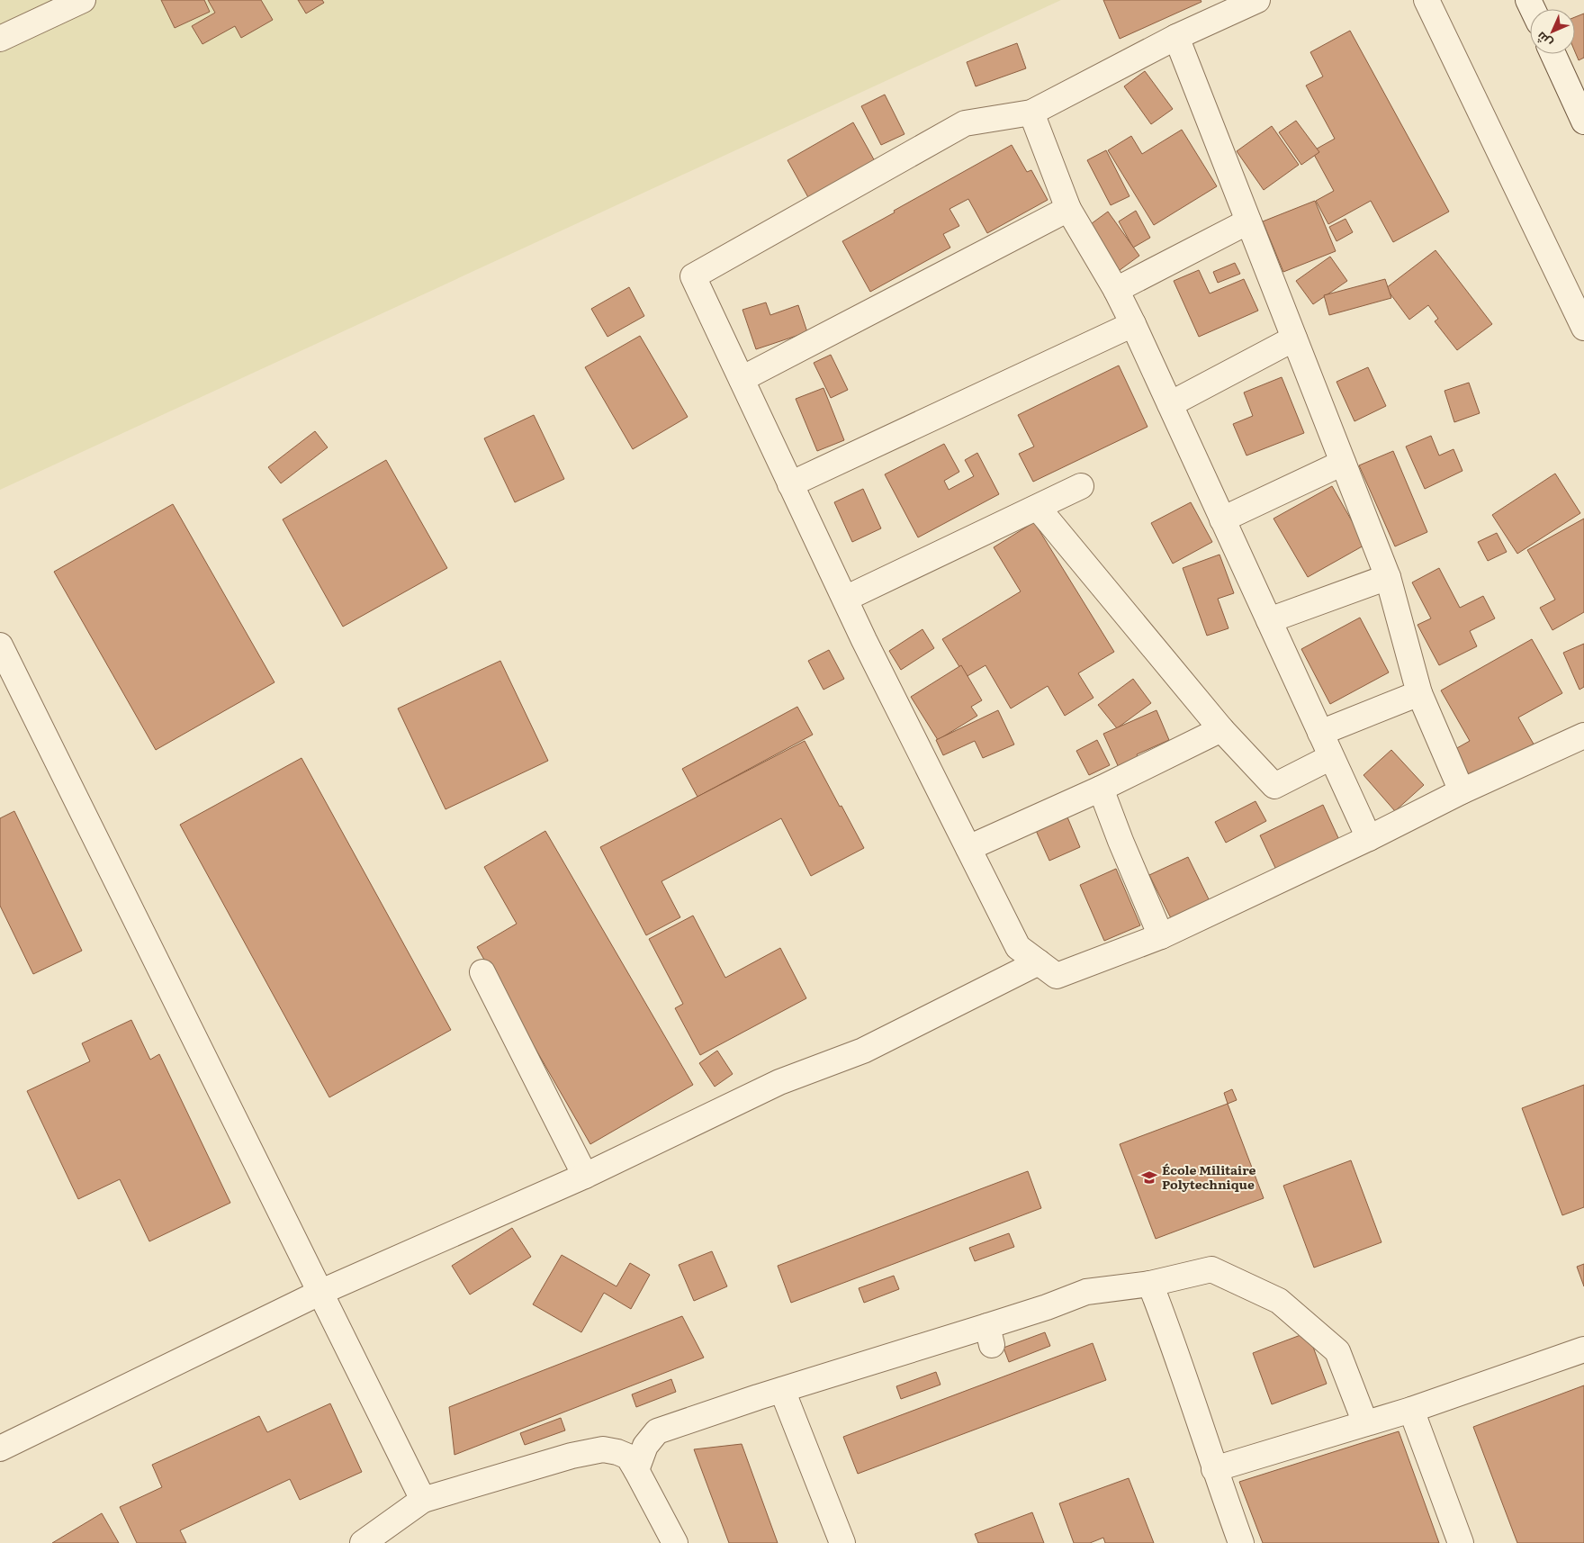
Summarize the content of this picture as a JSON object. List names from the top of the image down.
{
  "places": {
    "school or university": ["École Militaire Polytechnique"]
  },
  "north": "bottom left"
}
